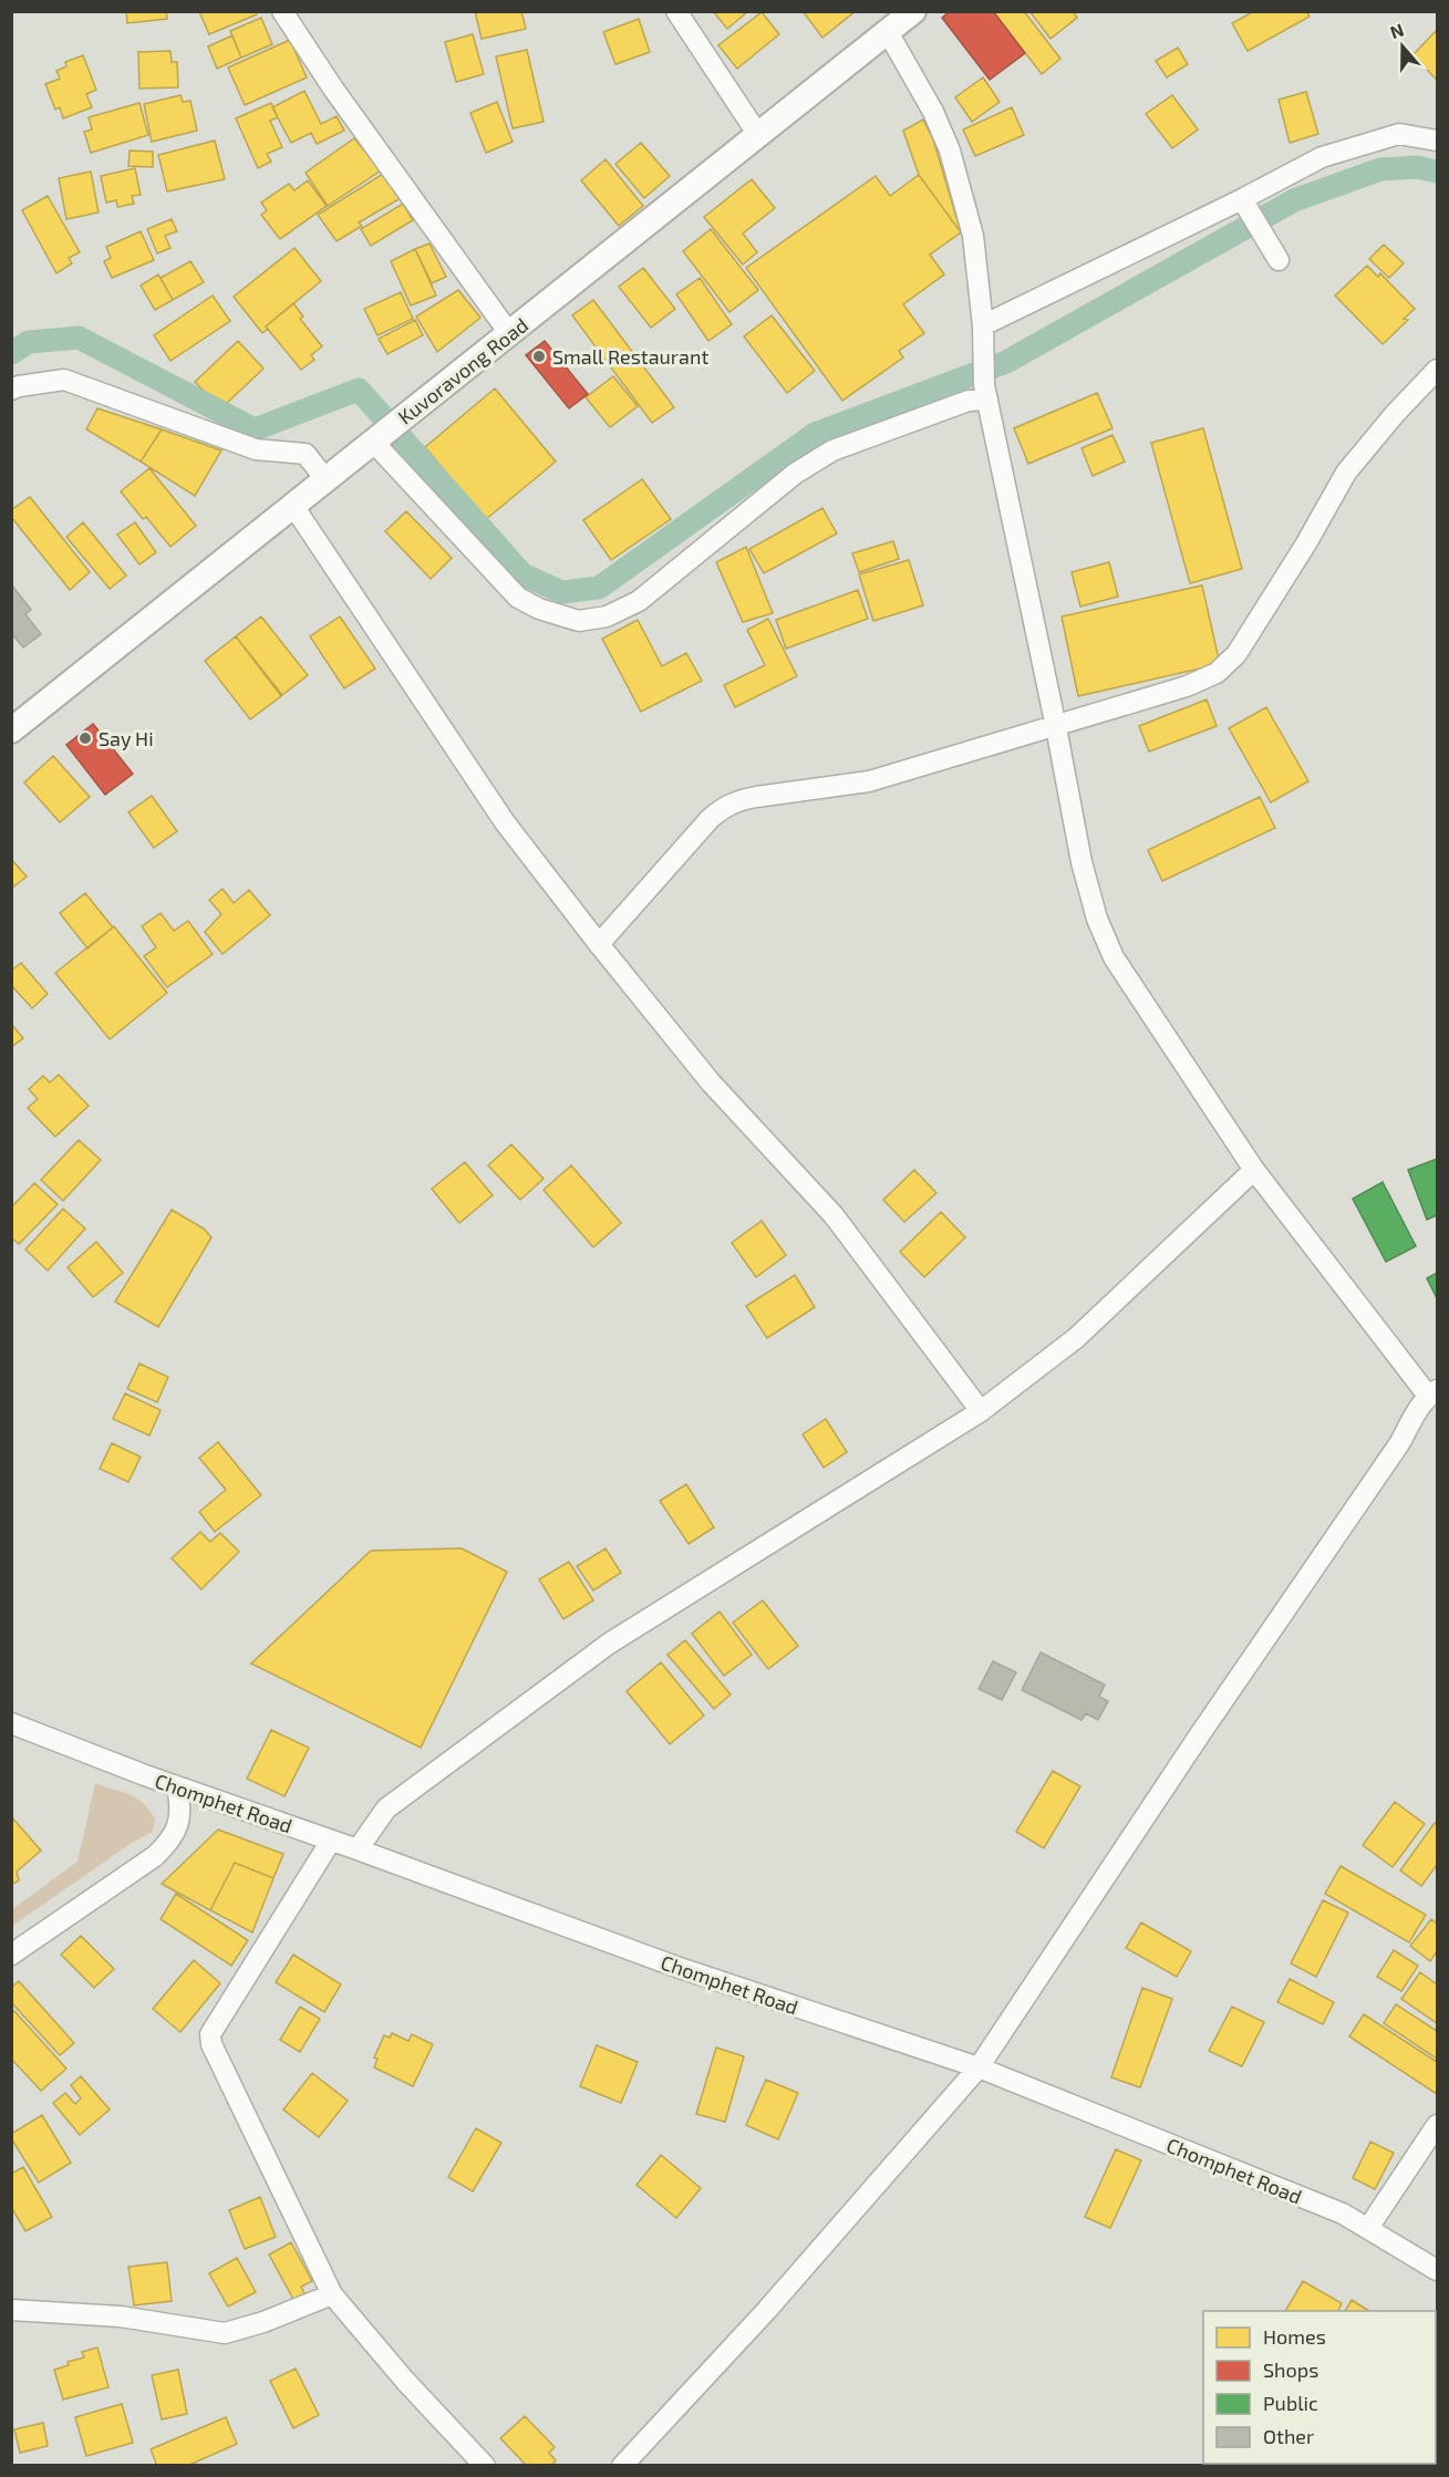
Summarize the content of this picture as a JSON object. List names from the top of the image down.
{
  "streets": {
    "street": ["Kuvoravong Road", "Chomphet Road"]
  },
  "places": ["Small Restaurant", "Say Hi"],
  "legend": [
    "Homes",
    "Shops",
    "Public",
    "Other"
  ],
  "north": "top"
}
